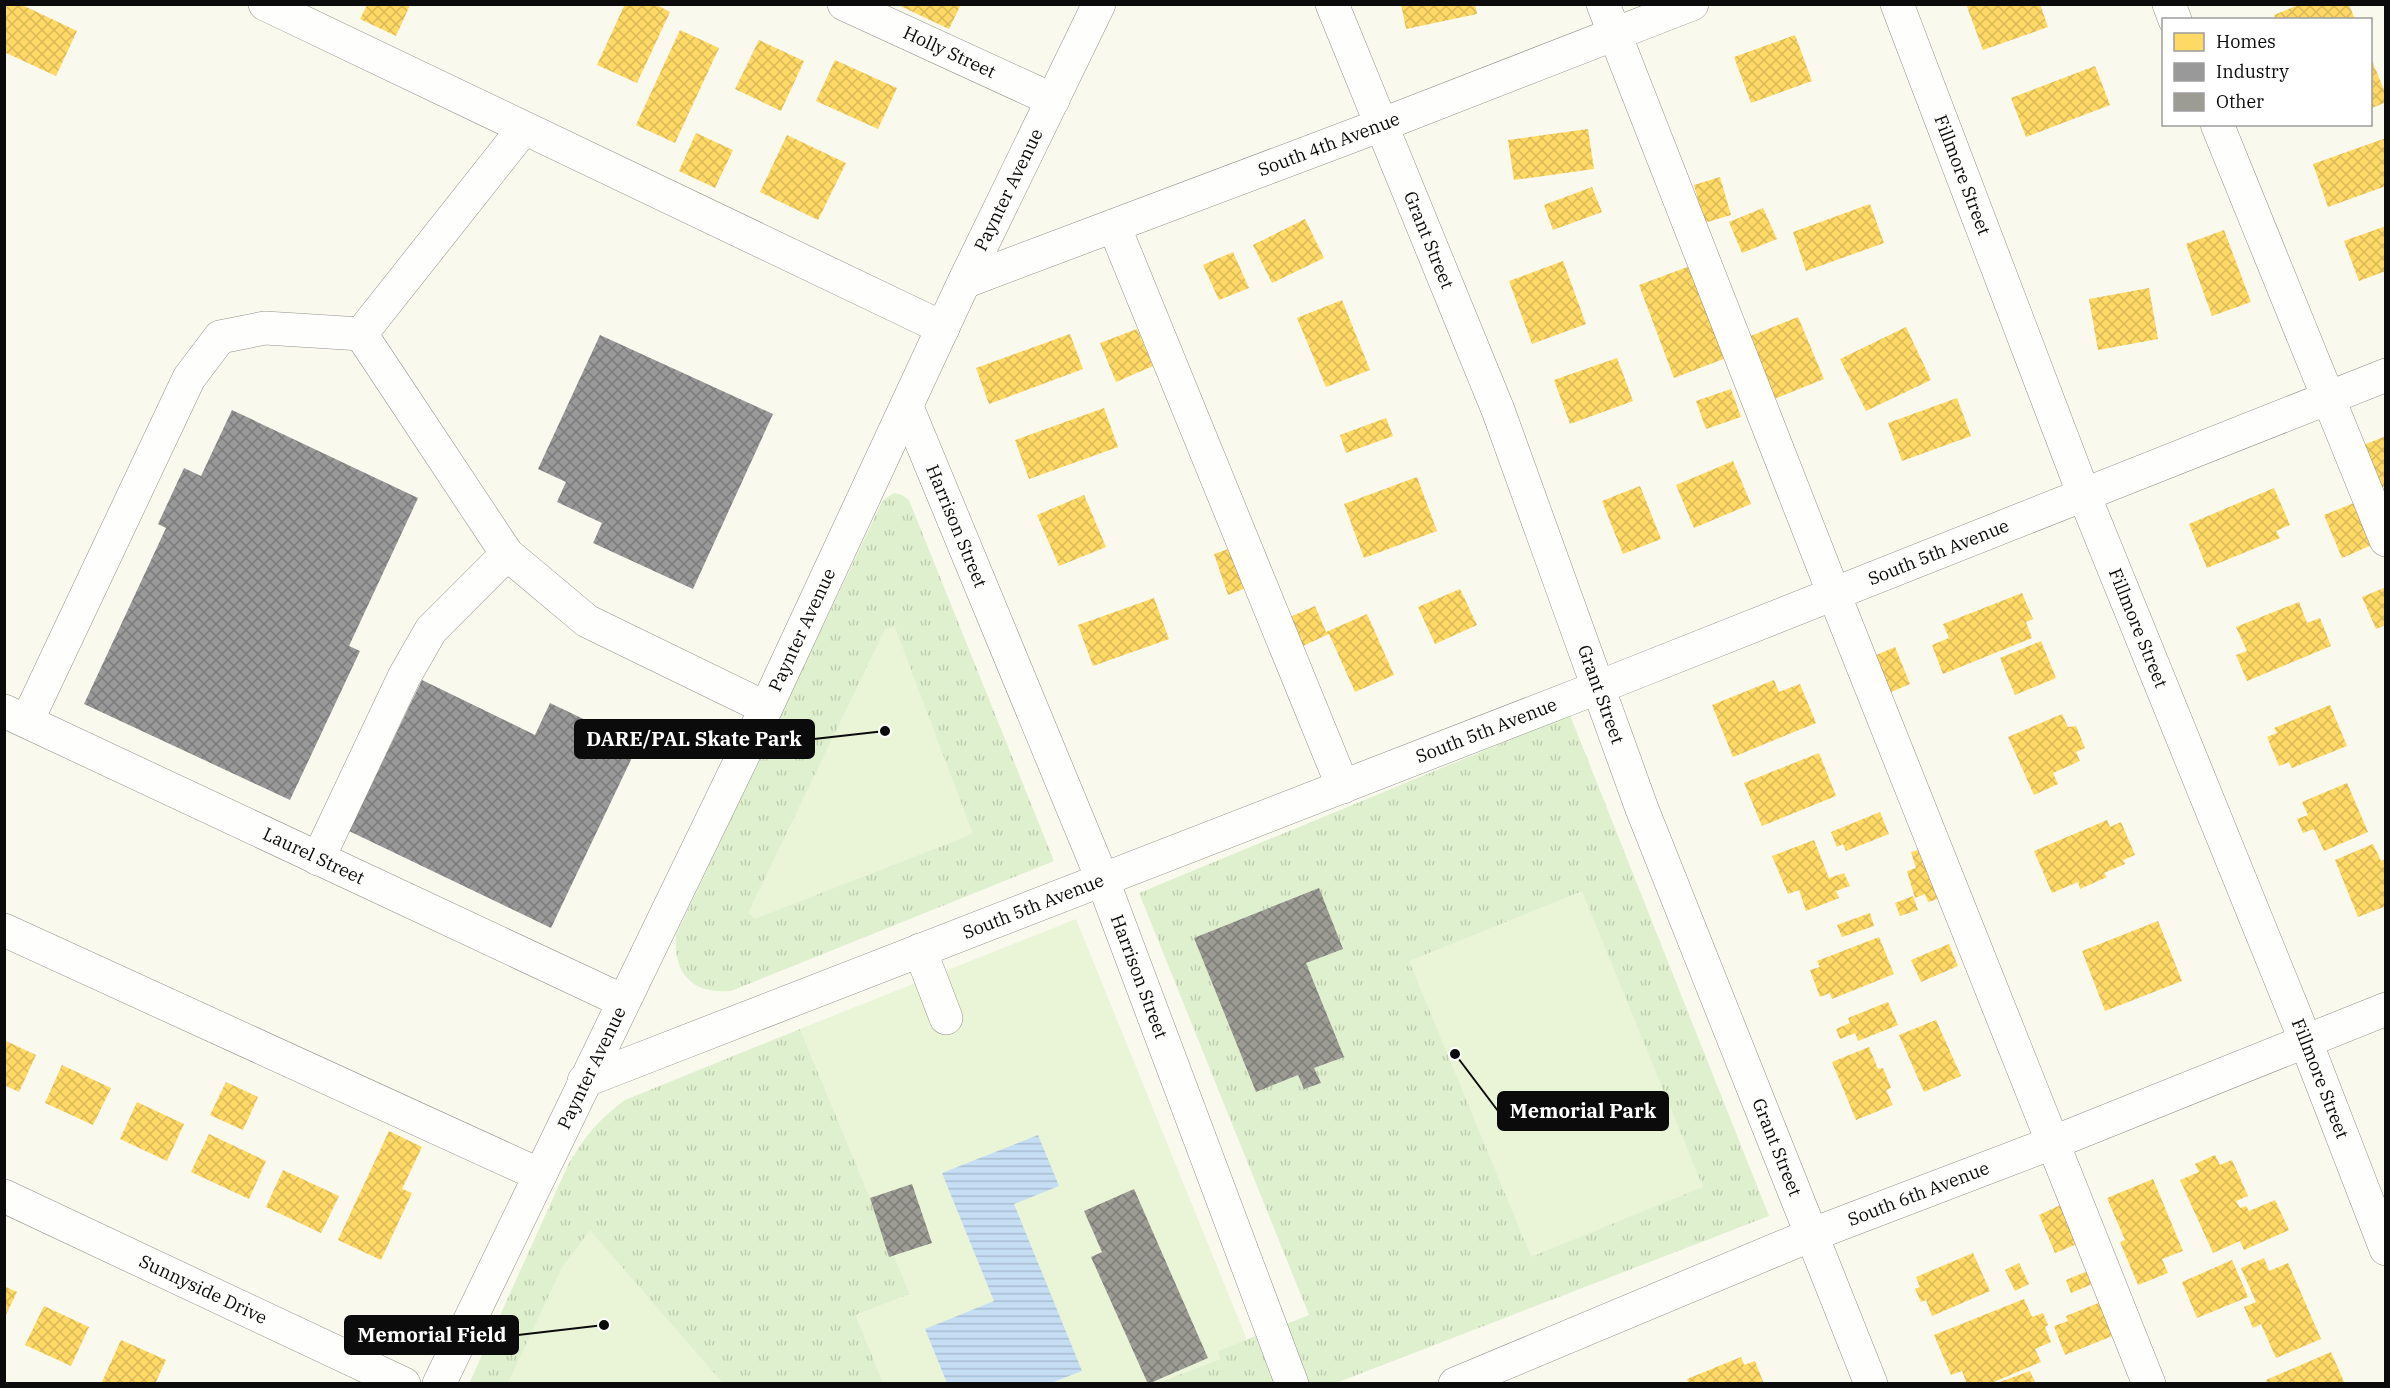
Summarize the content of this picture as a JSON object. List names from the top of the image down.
{
  "streets": {
    "street": [
      "Holly Street",
      "South 4th Avenue",
      "Fillmore Street",
      "Paynter Avenue",
      "Grant Street",
      "Harrison Street",
      "South 5th Avenue",
      "Laurel Street",
      "South 6th Avenue",
      "Sunnyside Drive"
    ]
  },
  "crossings": [
    ["Holly Street", "Paynter Avenue"],
    ["South 4th Avenue", "Paynter Avenue"],
    ["South 4th Avenue", "Grant Street"],
    ["Fillmore Street", "South 5th Avenue"],
    ["Fillmore Street", "South 6th Avenue"],
    ["Paynter Avenue", "Harrison Street"],
    ["Paynter Avenue", "South 5th Avenue"],
    ["Paynter Avenue", "Laurel Street"],
    ["Grant Street", "South 5th Avenue"],
    ["Grant Street", "South 6th Avenue"],
    ["Harrison Street", "South 5th Avenue"]
  ],
  "places": ["DARE/PAL Skate Park", "Memorial Park", "Memorial Field"],
  "legend": ["Homes", "Industry", "Other"]
}
